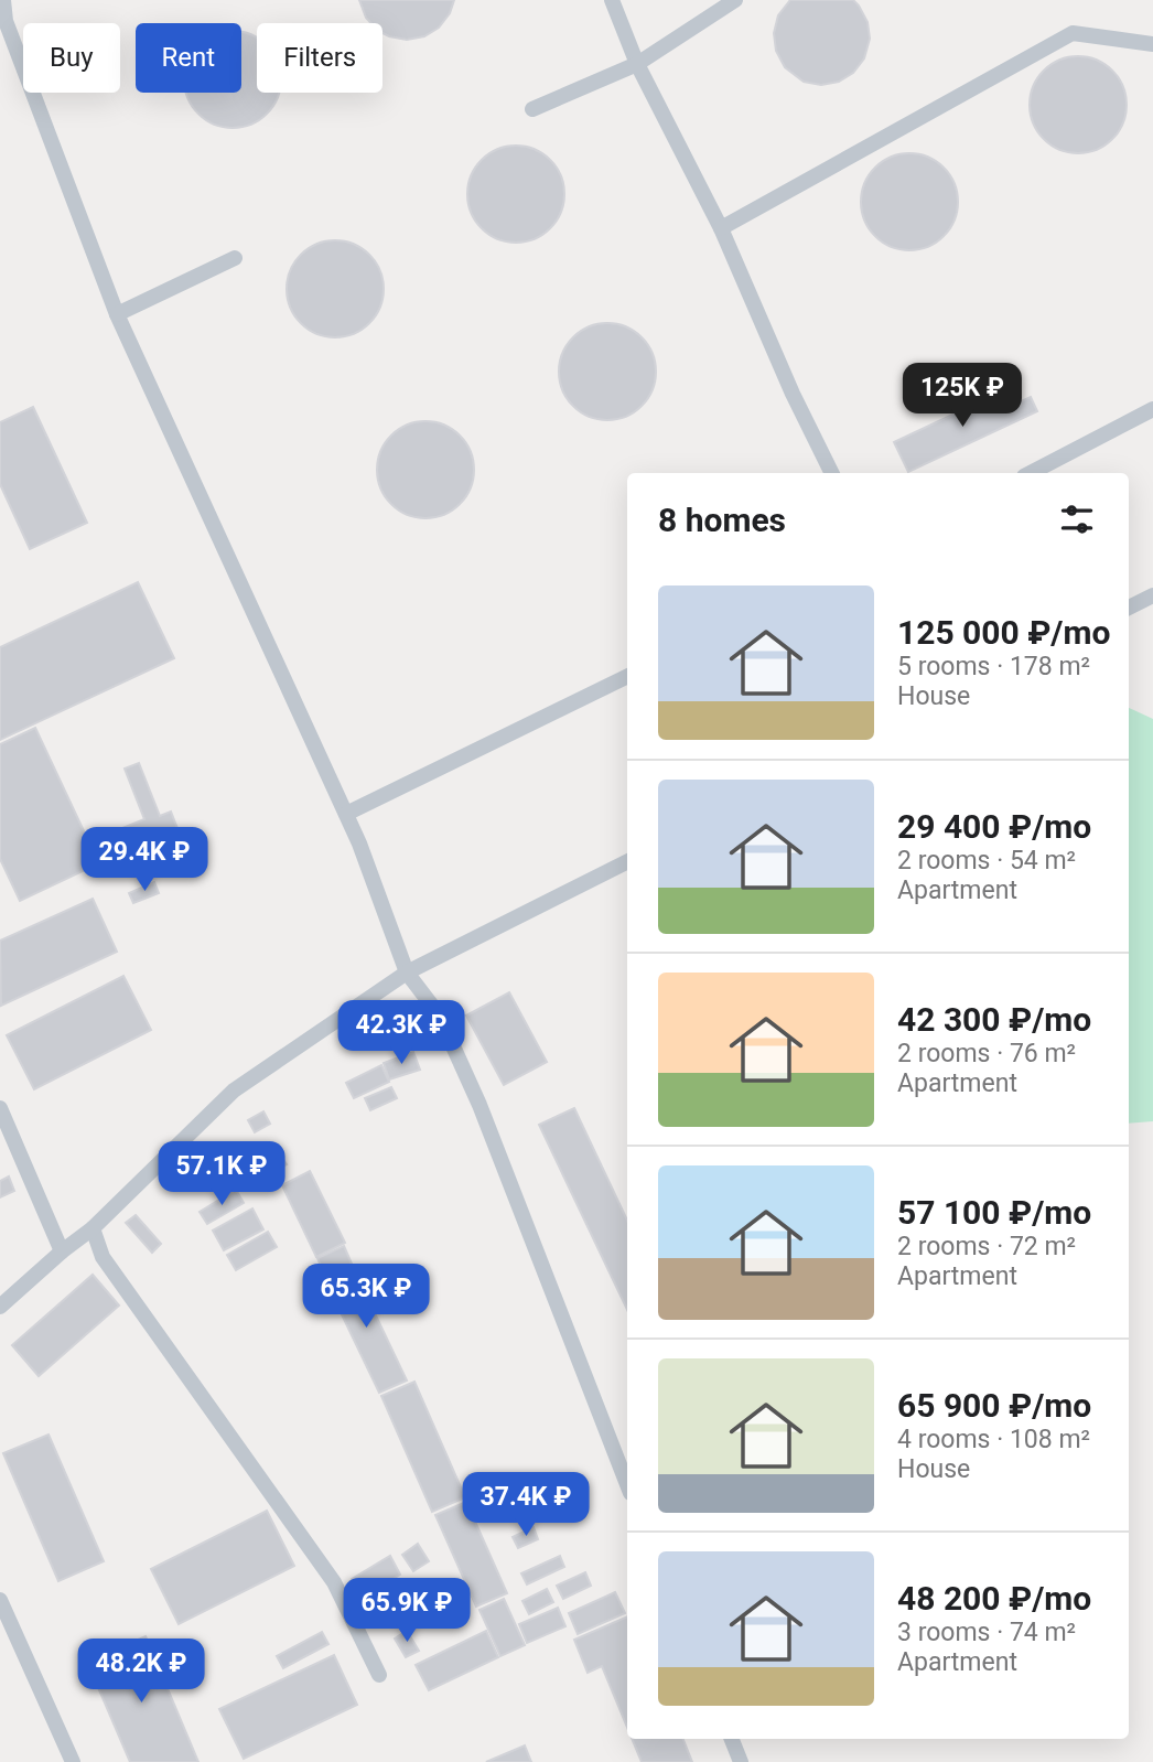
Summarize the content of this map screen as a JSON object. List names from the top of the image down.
{
  "page": {
    "chip": ["Buy", "Rent", "Filters"],
    "price": [
      "125K ₽",
      "29.4K ₽",
      "42.3K ₽",
      "57.1K ₽",
      "65.3K ₽",
      "37.4K ₽",
      "65.9K ₽",
      "48.2K ₽"
    ],
    "heading": "8 homes",
    "list": [
      {
        "name": "125 000 ₽/mo",
        "note": "5 rooms · 178 m² · House"
      },
      {
        "name": "29 400 ₽/mo",
        "note": "2 rooms · 54 m² · Apartment"
      },
      {
        "name": "42 300 ₽/mo",
        "note": "2 rooms · 76 m² · Apartment"
      },
      {
        "name": "57 100 ₽/mo",
        "note": "2 rooms · 72 m² · Apartment"
      },
      {
        "name": "65 900 ₽/mo",
        "note": "4 rooms · 108 m² · House"
      },
      {
        "name": "48 200 ₽/mo",
        "note": "3 rooms · 74 m² · Apartment"
      }
    ]
  }
}
